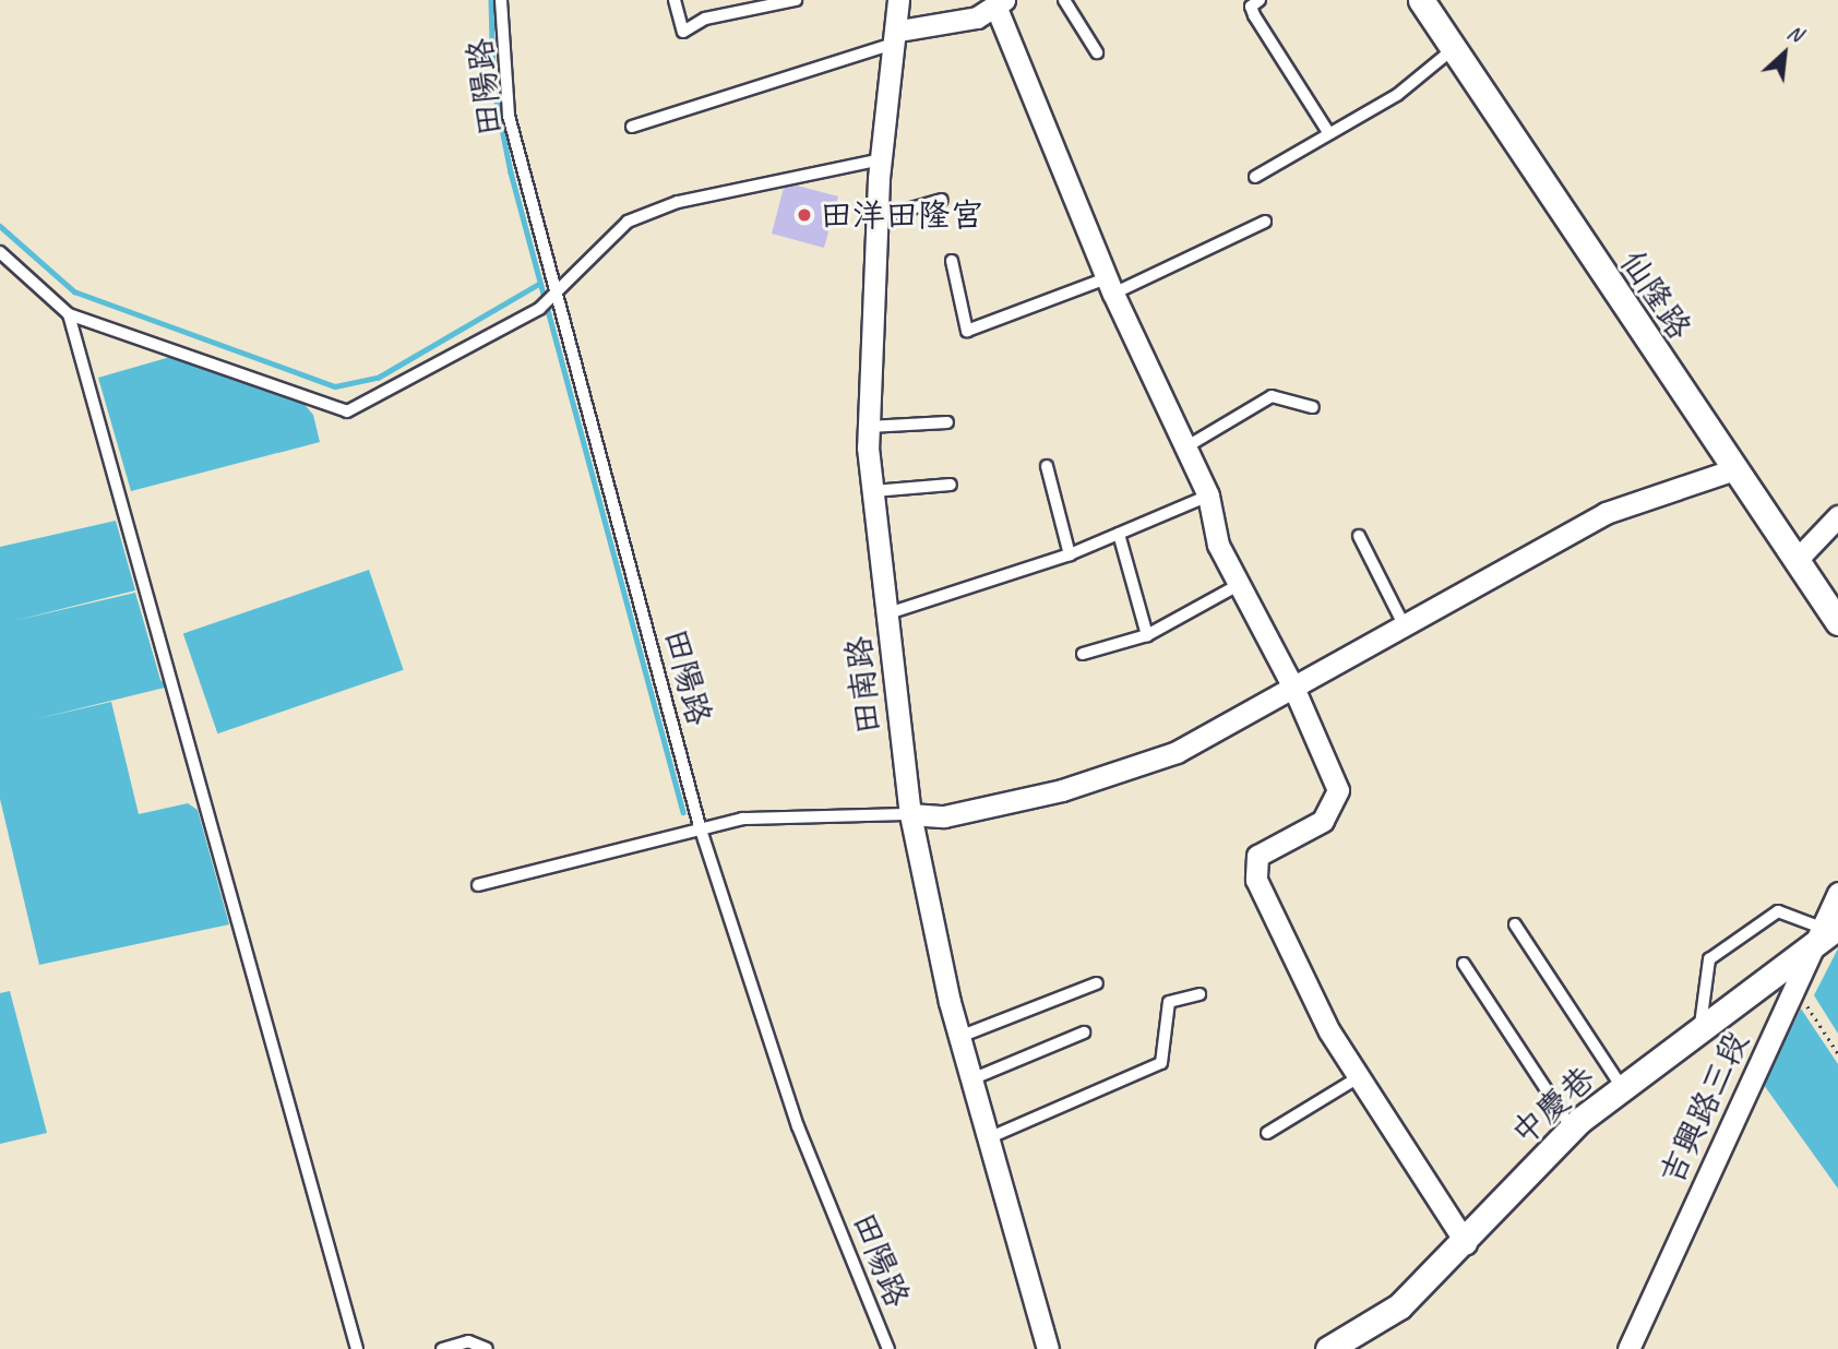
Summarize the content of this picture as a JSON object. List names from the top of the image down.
{
  "streets": {
    "street": [
      "仙隆路",
      "田南路",
      "中慶巷",
      "吉興路三段"
    ],
    "lane": ["田陽路"]
  },
  "crossings": [
    ["中慶巷", "吉興路三段"]
  ],
  "places": ["田洋田隆宮"],
  "north": "top right"
}
